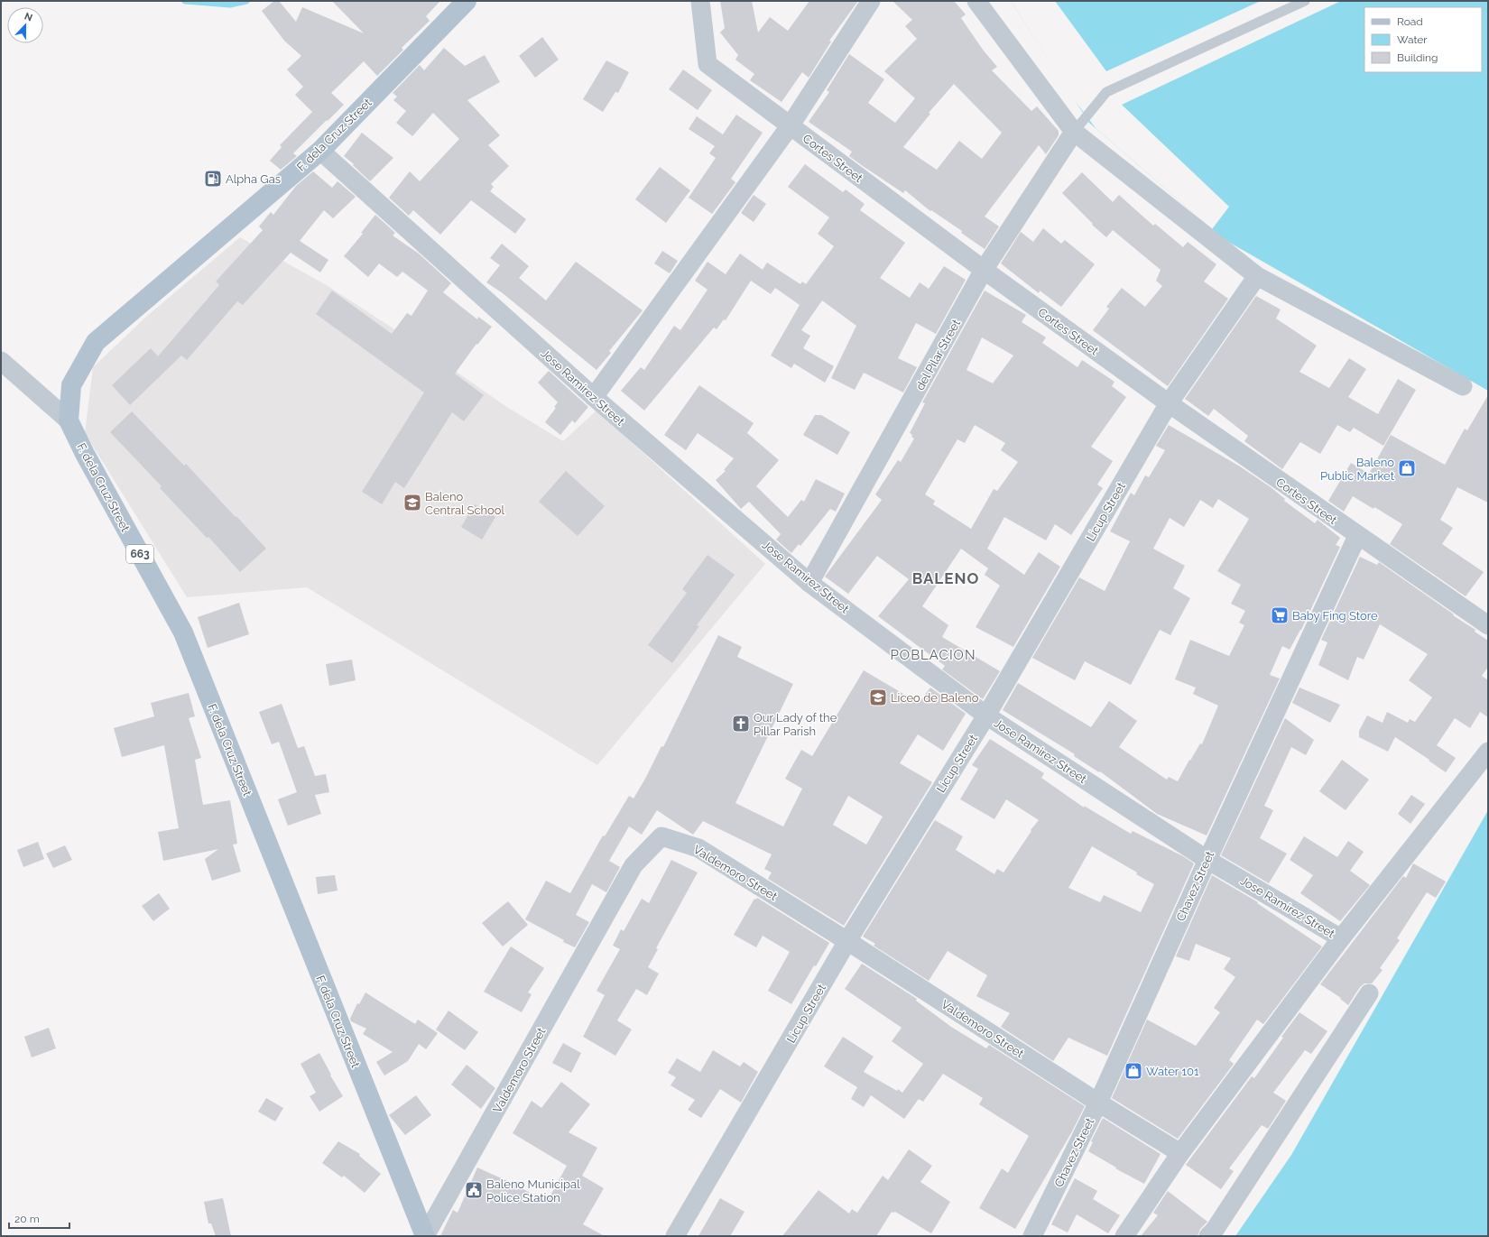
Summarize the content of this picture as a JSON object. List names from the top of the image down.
{
  "streets": {
    "main road": ["F. dela Cruz Street", "663"],
    "street": [
      "Cortes Street",
      "del Pilar Street",
      "Jose Ramirez Street",
      "Licup Street",
      "Valdemoro Street",
      "Chavez Street"
    ]
  },
  "crossings": [
    ["F. dela Cruz Street", "Jose Ramirez Street"],
    ["F. dela Cruz Street", "Valdemoro Street"],
    ["Cortes Street", "del Pilar Street"],
    ["Cortes Street", "Licup Street"],
    ["Cortes Street", "Chavez Street"],
    ["del Pilar Street", "Jose Ramirez Street"],
    ["Jose Ramirez Street", "Licup Street"],
    ["Jose Ramirez Street", "Chavez Street"],
    ["Licup Street", "Valdemoro Street"],
    ["Valdemoro Street", "Chavez Street"]
  ],
  "districts": ["BALENO", "POBLACION"],
  "places": {
    "fuel station": ["Alpha Gas"],
    "shop": ["Baleno Public Market", "Water 101"],
    "school or university": ["Baleno Central School", "Liceo de Baleno"],
    "supermarket": ["Baby Fing Store"],
    "church": ["Our Lady of the Pillar Parish"],
    "public building": ["Baleno Municipal Police Station"]
  },
  "legend": ["Road", "Water", "Building"],
  "scale_bar": "20 m",
  "north": "top"
}
